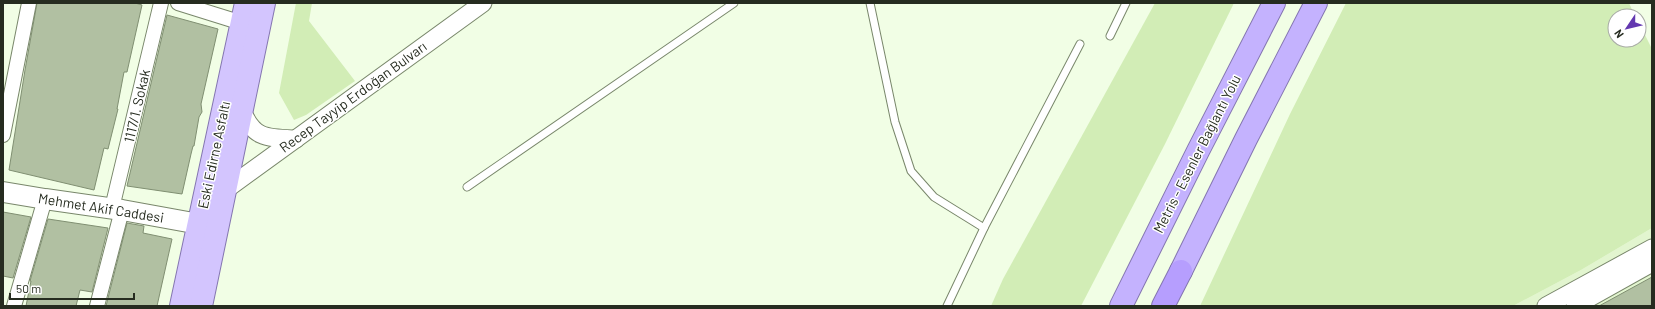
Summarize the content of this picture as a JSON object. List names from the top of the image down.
{
  "streets": {
    "highway": ["Metris - Esenler Bağlantı Yolu"],
    "main road": ["Eski Edirne Asfaltı", "Mehmet Akif Caddesi"],
    "street": ["Recep Tayyip Erdoğan Bulvarı", "1117/1. Sokak"]
  },
  "crossings": [
    ["Recep Tayyip Erdoğan Bulvarı", "Eski Edirne Asfaltı"],
    ["1117/1. Sokak", "Mehmet Akif Caddesi"],
    ["Eski Edirne Asfaltı", "Mehmet Akif Caddesi"]
  ],
  "scale_bar": "50 m",
  "north": "bottom left"
}
